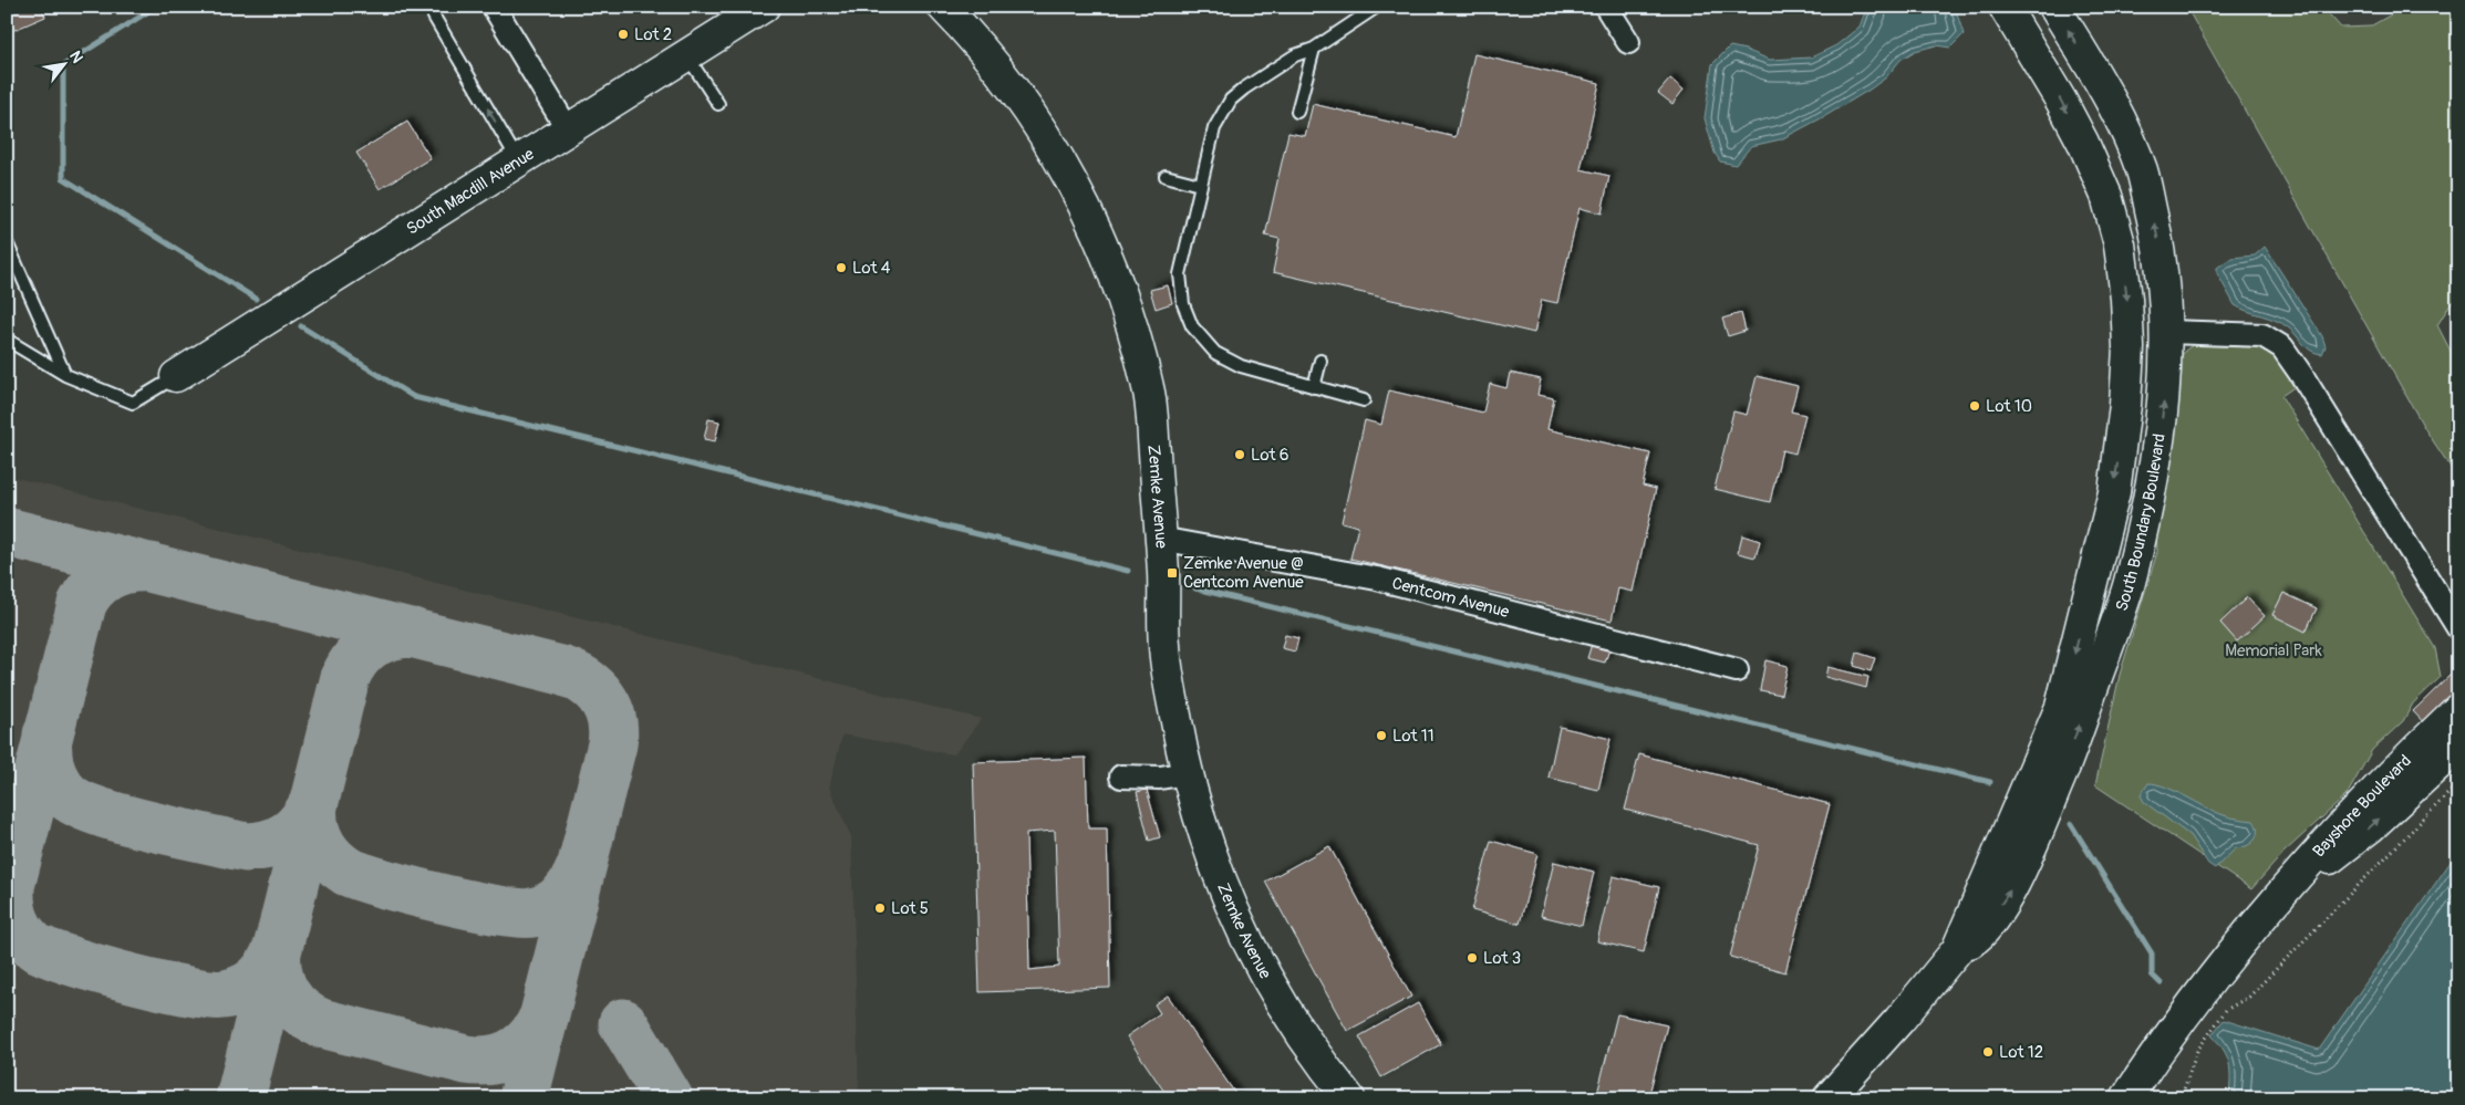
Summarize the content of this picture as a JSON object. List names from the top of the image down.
{
  "streets": {
    "street": [
      "South Macdill Avenue",
      "Zemke Avenue",
      "South Boundary Boulevard",
      "Centcom Avenue",
      "Bayshore Boulevard"
    ]
  },
  "crossings": [
    ["Zemke Avenue", "Centcom Avenue"]
  ],
  "parks": ["Memorial Park"],
  "places": {
    "other": [
      "Lot 2",
      "Lot 4",
      "Lot 10",
      "Lot 6",
      "Lot 11",
      "Lot 5",
      "Lot 3",
      "Lot 12"
    ],
    "transit": ["Zemke Avenue @ Centcom Avenue"]
  },
  "north": "top right"
}
